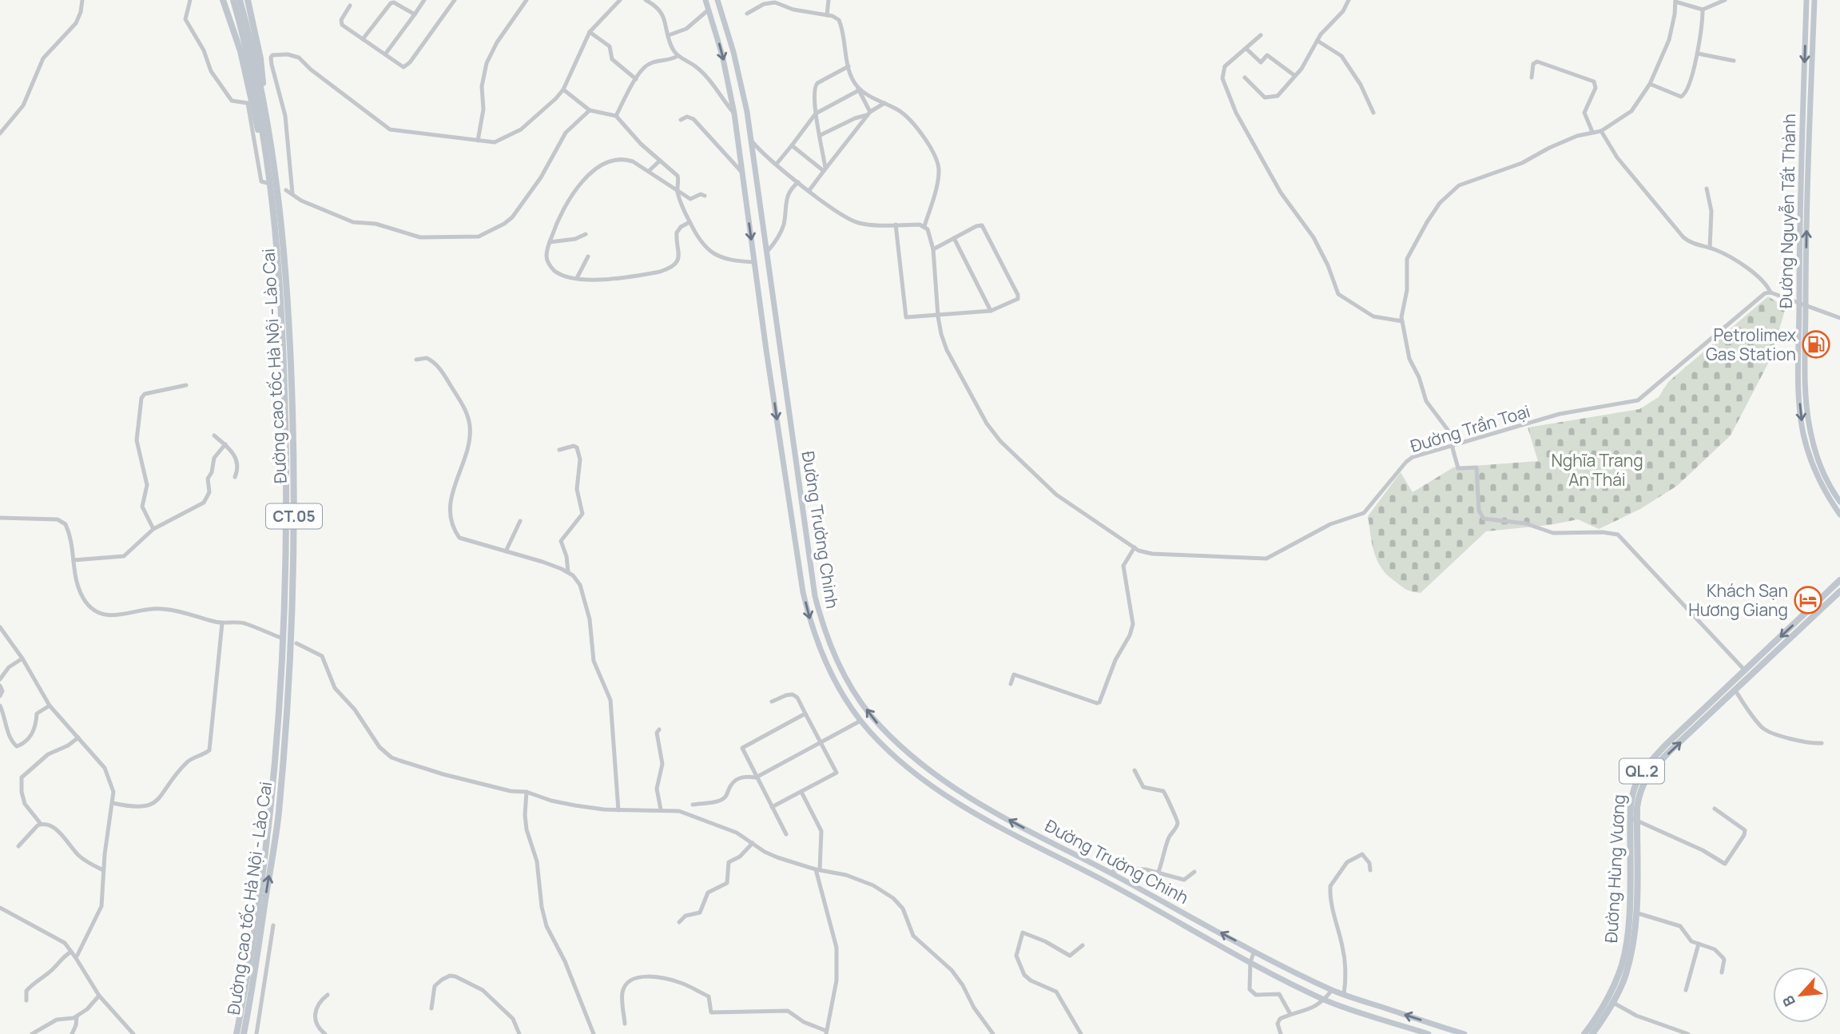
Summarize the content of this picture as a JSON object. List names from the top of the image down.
{
  "streets": {
    "highway": [
      "Đường cao tốc Hà Nội - Lào Cai",
      "CT.05",
      "QL.2",
      "Đường Hùng Vương"
    ],
    "main road": ["Đường Nguyễn Tất Thành", "Đường Trường Chinh"],
    "street": ["Đường Trần Toại"]
  },
  "parks": ["Nghĩa Trang An Thái"],
  "places": {
    "fuel station": ["Petrolimex Gas Station"],
    "hotel": ["Khách Sạn Hương Giang"]
  },
  "north": "bottom left"
}
